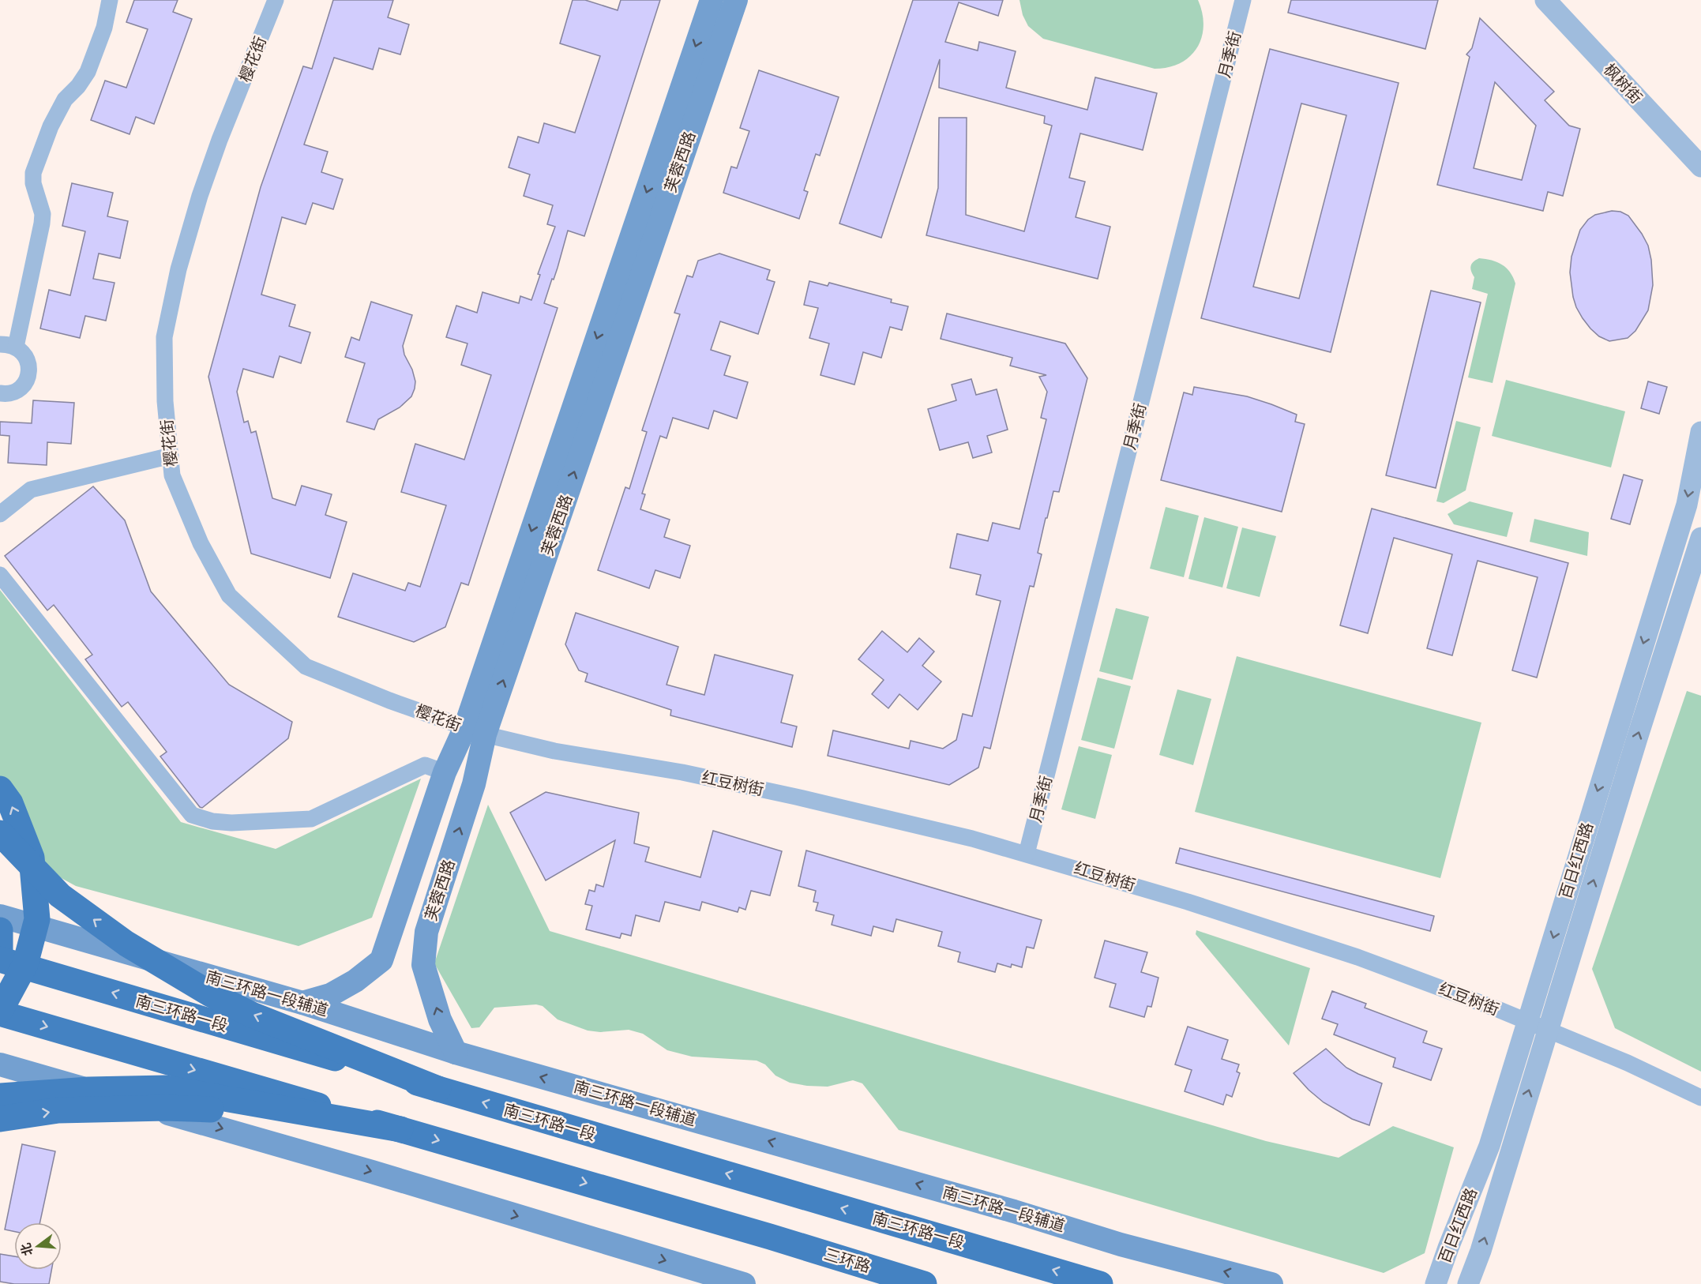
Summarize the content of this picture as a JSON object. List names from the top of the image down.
{
  "streets": {
    "highway": ["南三环路一段", "三环路"],
    "main road": ["芙蓉西路", "南三环路一段辅道"],
    "street": [
      "月季街",
      "樱花街",
      "枫树街",
      "红豆树街",
      "百日红西路"
    ]
  },
  "crossings": [
    ["月季街", "红豆树街"],
    ["樱花街", "芙蓉西路"],
    ["樱花街", "红豆树街"],
    ["芙蓉西路", "红豆树街"],
    ["芙蓉西路", "南三环路一段辅道"],
    ["红豆树街", "百日红西路"]
  ],
  "one_way": ["三环路"],
  "north": "left"
}
